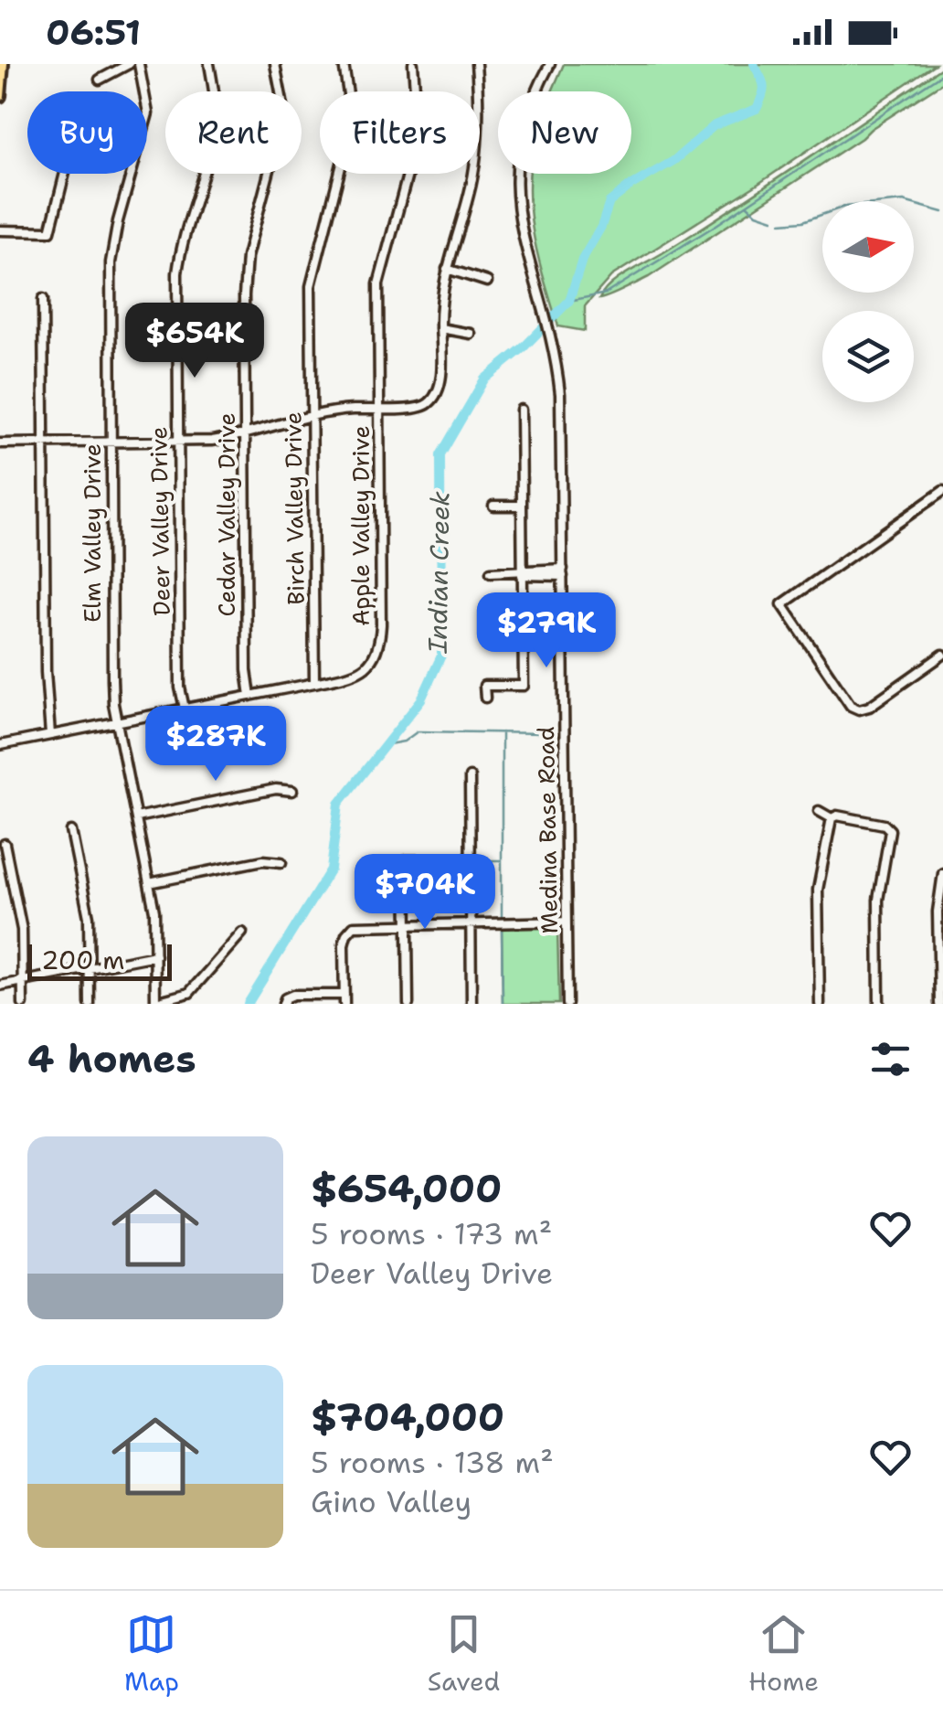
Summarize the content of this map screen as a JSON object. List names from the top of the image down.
{
  "streets": {
    "street": [
      "Birch Valley Drive",
      "Cedar Valley Drive",
      "Deer Valley Drive",
      "Apple Valley Drive",
      "Elm Valley Drive",
      "Medina Base Road"
    ]
  },
  "crossings": [
    ["Birch Valley Drive", "Apple Valley Drive"],
    ["Cedar Valley Drive", "Apple Valley Drive"],
    ["Deer Valley Drive", "Apple Valley Drive"],
    ["Apple Valley Drive", "Elm Valley Drive"]
  ],
  "water": ["Indian Creek"],
  "scale_bar": "200 m",
  "north": "right",
  "page": {
    "status": "06:51",
    "chip": [
      "Buy",
      "Rent",
      "Filters",
      "New"
    ],
    "price": [
      "$654K",
      "$279K",
      "$287K",
      "$704K"
    ],
    "scale": "200 m",
    "heading": "4 homes",
    "list": [
      {
        "name": "$654,000",
        "note": "5 rooms · 173 m² · Deer Valley Drive"
      },
      {
        "name": "$704,000",
        "note": "5 rooms · 138 m² · Gino Valley"
      }
    ],
    "tabs": ["Map", "Saved", "Home"]
  }
}
